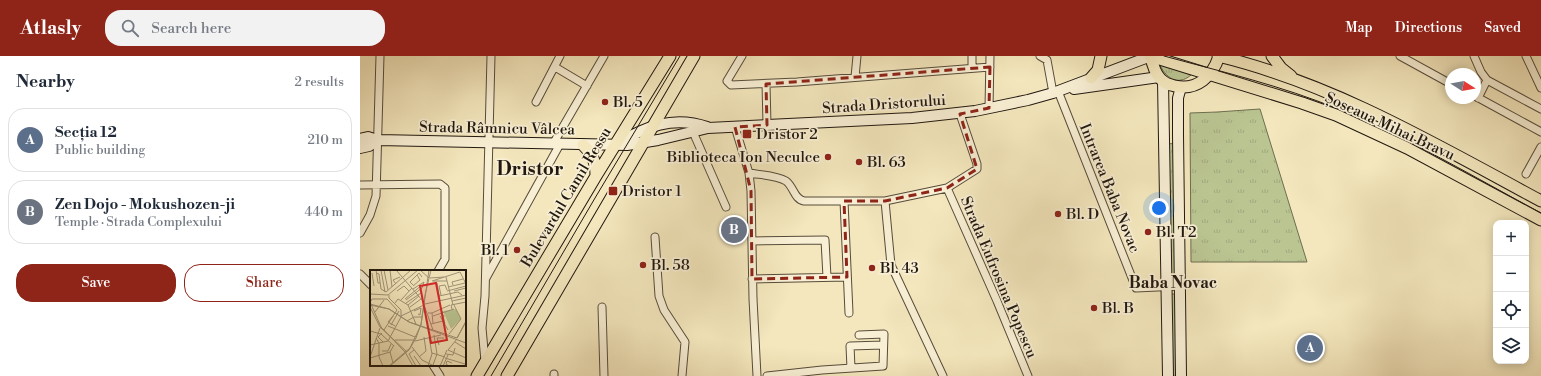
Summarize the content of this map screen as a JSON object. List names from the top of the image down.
{
  "streets": {
    "main road": ["Șoseaua Mihai Bravu", "Bulevardul Camil Ressu"],
    "street": [
      "Strada Dristorului",
      "Strada Râmnicu Vâlcea",
      "Intrarea Baba Novac",
      "Strada Eufrosina Popescu"
    ]
  },
  "crossings": [
    ["Strada Dristorului", "Șoseaua Mihai Bravu"],
    ["Strada Dristorului", "Strada Râmnicu Vâlcea"],
    ["Strada Dristorului", "Intrarea Baba Novac"],
    ["Strada Dristorului", "Bulevardul Camil Ressu"],
    ["Strada Râmnicu Vâlcea", "Bulevardul Camil Ressu"]
  ],
  "districts": ["Dristor", "Baba Novac"],
  "places": {
    "other": [
      "Bl. 5",
      "Biblioteca Ion Neculce",
      "Bl. 63",
      "Bl. D",
      "Bl. T2",
      "Bl. 1",
      "Bl. 58",
      "Bl. 43",
      "Bl. B"
    ],
    "transit": ["Dristor 2", "Dristor 1"]
  },
  "north": "right",
  "page": {
    "header": "Atlasly",
    "search": "Search here",
    "nav": ["Map", "Directions", "Saved"],
    "heading": ["Nearby", "2 results"],
    "list": [
      {
        "mark": "A",
        "name": "Secția 12",
        "note": "Public building",
        "value": "210 m"
      },
      {
        "mark": "B",
        "name": "Zen Dojo - Mokushozen-ji",
        "note": "Temple · Strada Complexului",
        "value": "440 m"
      }
    ],
    "pins": ["B", "A"],
    "map_buttons": ["+", "−"],
    "buttons": ["Save", "Share"]
  }
}
